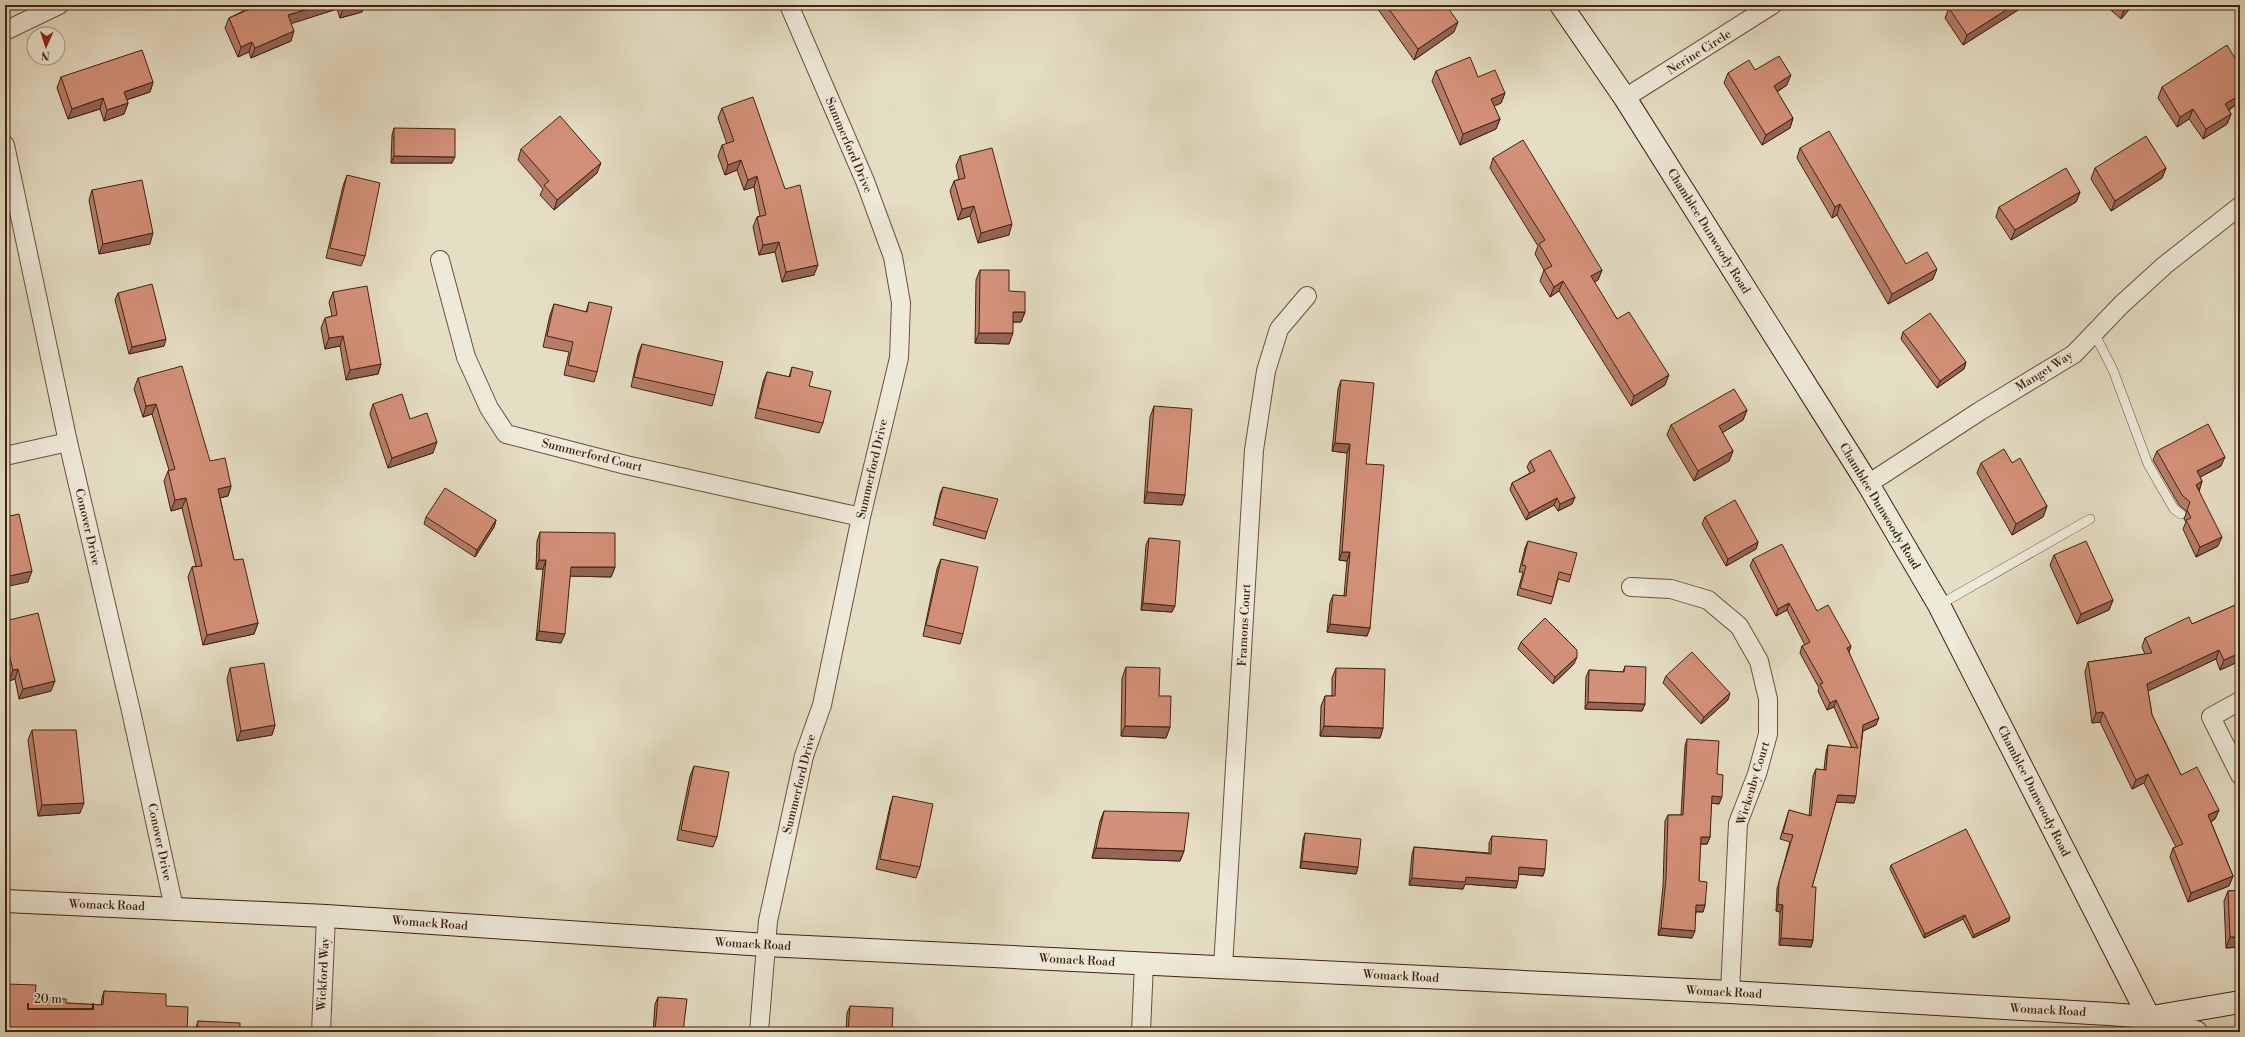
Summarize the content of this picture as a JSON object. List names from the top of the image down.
{
  "streets": {
    "street": [
      "Nerine Circle",
      "Summerford Drive",
      "Chamblee Dunwoody Road",
      "Manget Way",
      "Summerford Court",
      "Conover Drive",
      "Framons Court",
      "Wickenby Court",
      "Womack Road",
      "Wickford Way"
    ]
  },
  "crossings": [
    ["Nerine Circle", "Chamblee Dunwoody Road"],
    ["Summerford Drive", "Summerford Court"],
    ["Summerford Drive", "Womack Road"],
    ["Chamblee Dunwoody Road", "Manget Way"],
    ["Chamblee Dunwoody Road", "Womack Road"],
    ["Conover Drive", "Womack Road"],
    ["Framons Court", "Womack Road"],
    ["Wickenby Court", "Womack Road"],
    ["Womack Road", "Wickford Way"]
  ],
  "scale_bar": "20 m",
  "north": "bottom"
}
